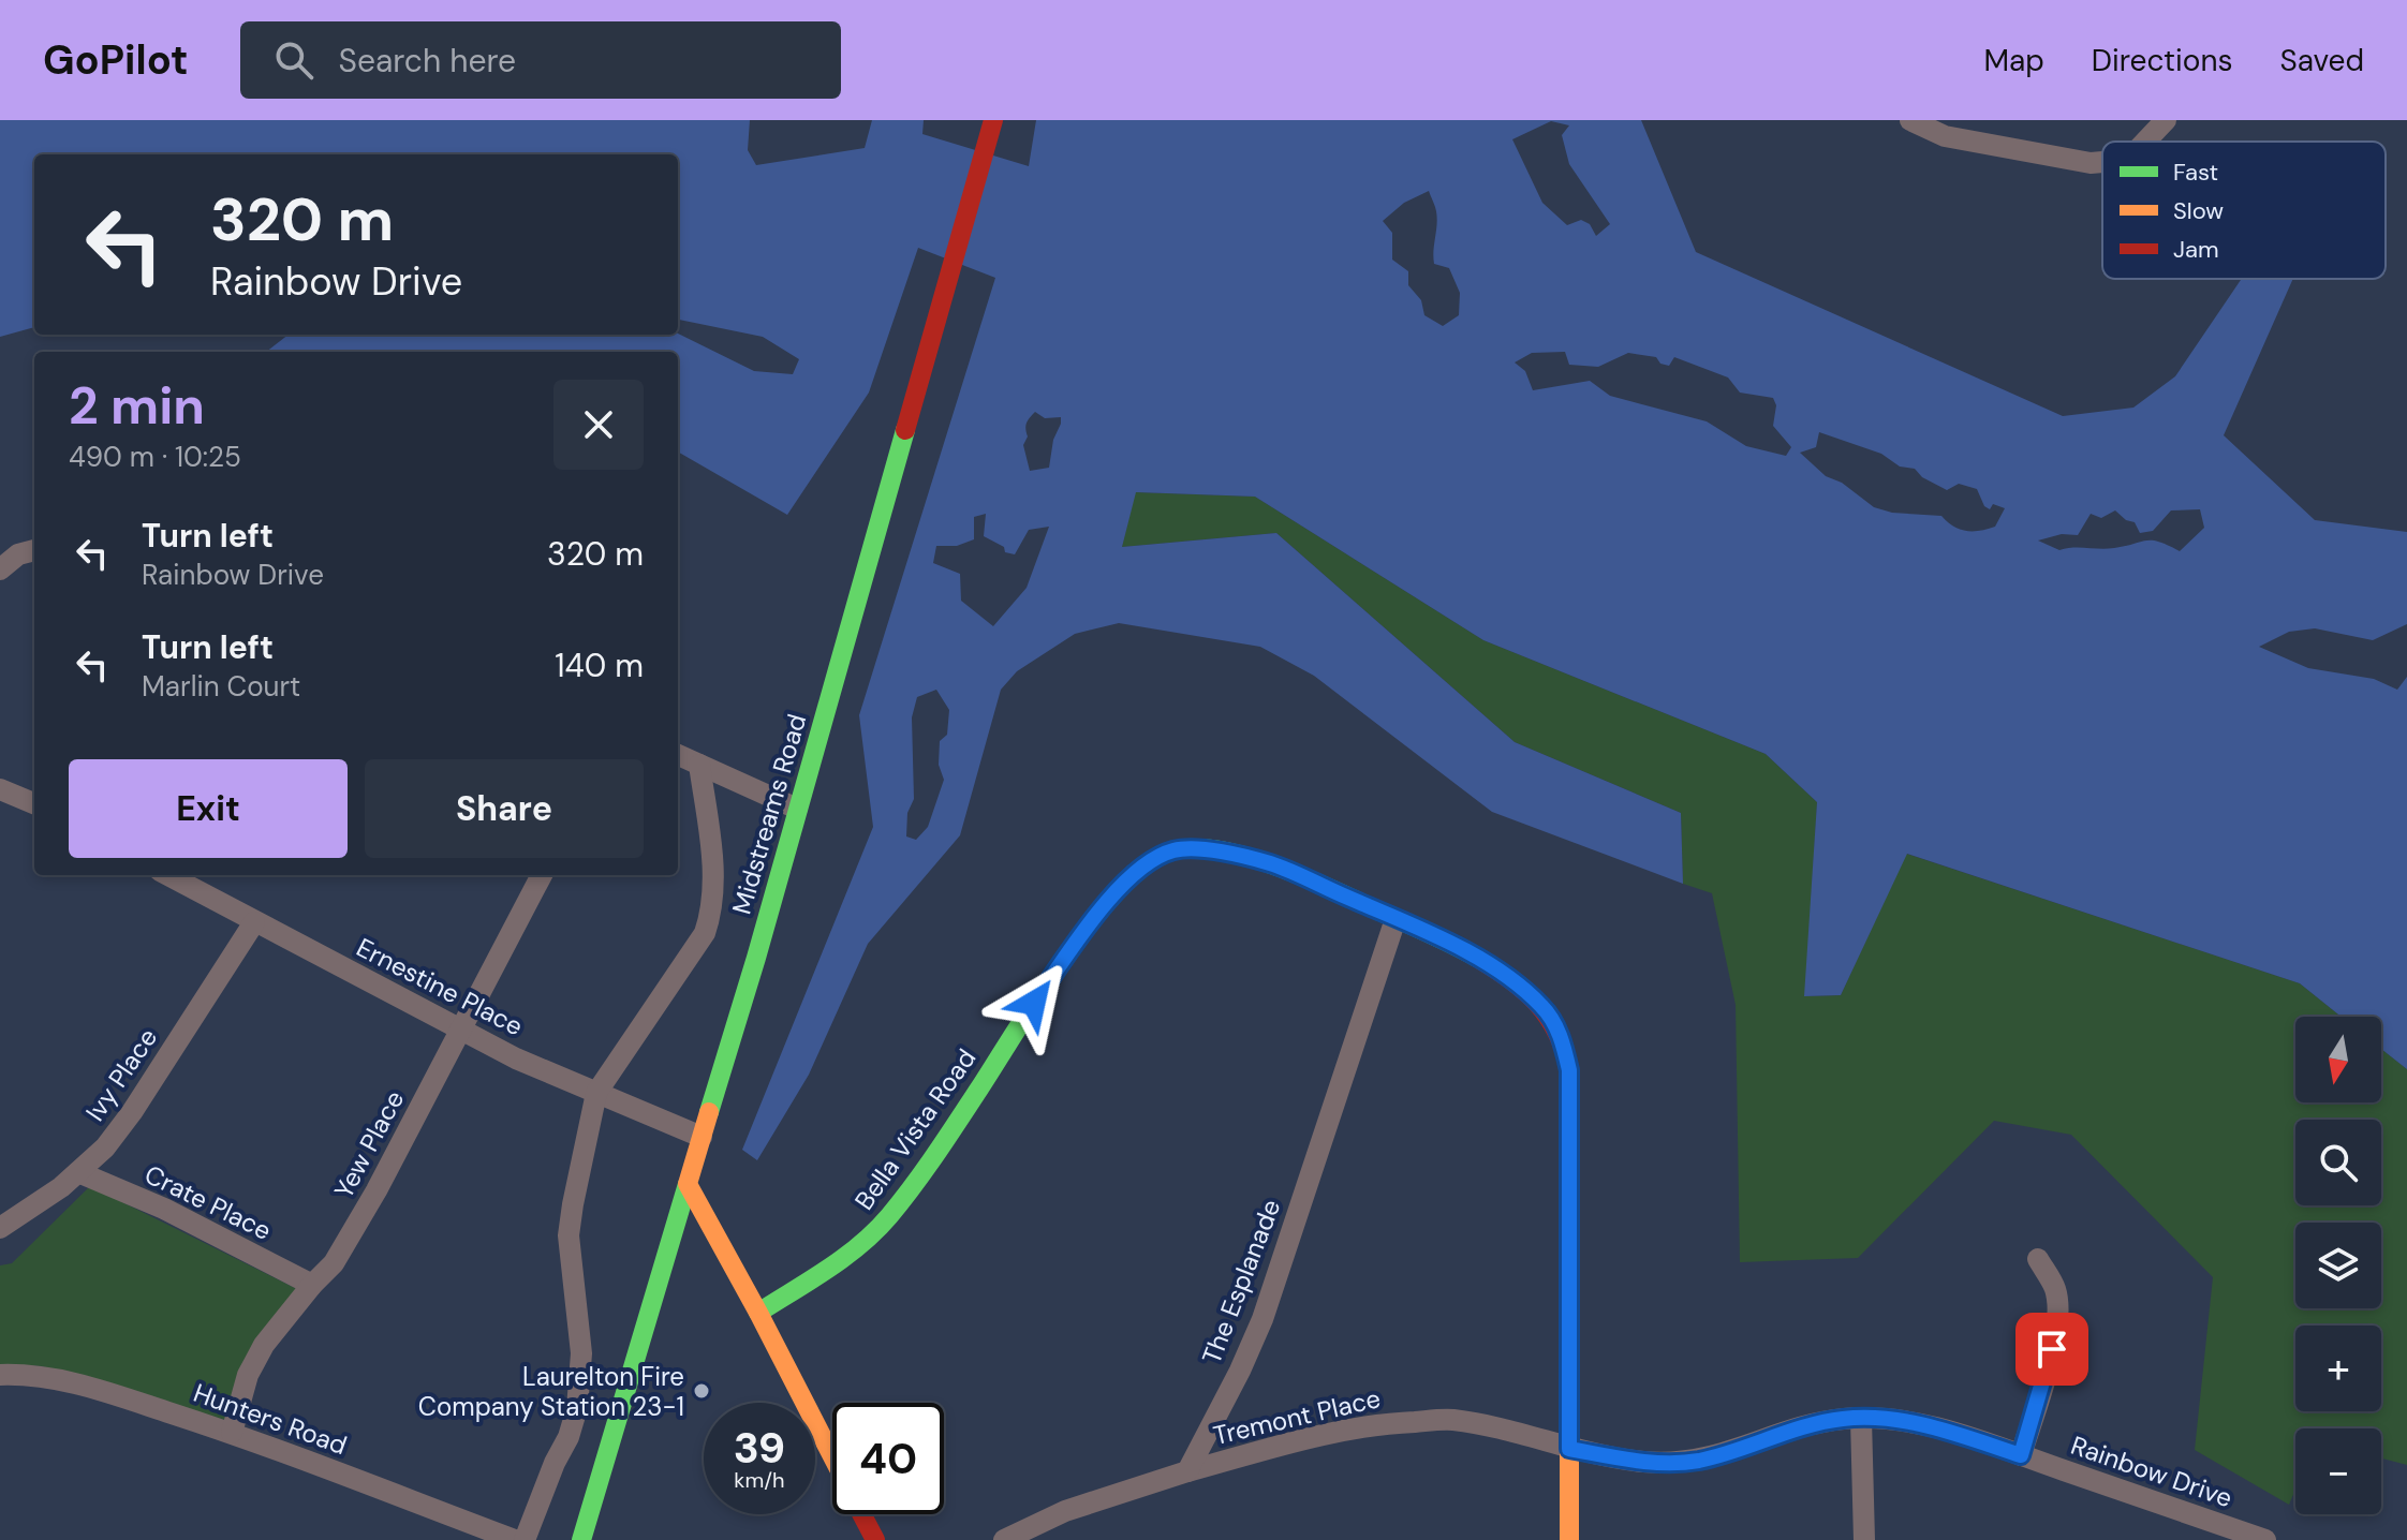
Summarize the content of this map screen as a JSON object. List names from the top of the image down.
{
  "streets": {
    "street": [
      "Midstreams Road",
      "Ernestine Place",
      "Ivy Place",
      "Bella Vista Road",
      "Yew Place",
      "Crate Place",
      "The Esplanade",
      "Tremont Place",
      "Hunters Road",
      "Rainbow Drive"
    ]
  },
  "crossings": [
    ["Midstreams Road", "Ernestine Place"],
    ["Ernestine Place", "Ivy Place"],
    ["Ernestine Place", "Yew Place"],
    ["Ivy Place", "Crate Place"],
    ["Bella Vista Road", "The Esplanade"],
    ["Bella Vista Road", "Tremont Place"],
    ["Bella Vista Road", "Rainbow Drive"],
    ["Yew Place", "Crate Place"],
    ["Yew Place", "Hunters Road"],
    ["The Esplanade", "Tremont Place"],
    ["Tremont Place", "Rainbow Drive"]
  ],
  "places": ["Laurelton Fire Company Station 23-1"],
  "legend": ["Fast", "Slow", "Jam"],
  "north": "bottom",
  "page": {
    "header": "GoPilot",
    "search": "Search here",
    "nav": ["Map", "Directions", "Saved"],
    "turn": ["320 m", "Rainbow Drive"],
    "heading": ["2 min", "490 m · 10:25"],
    "list": [
      {
        "name": "Turn left",
        "note": "Rainbow Drive",
        "value": "320 m"
      },
      {
        "name": "Turn left",
        "note": "Marlin Court",
        "value": "140 m"
      }
    ],
    "buttons": ["Exit", "Share"],
    "map_buttons": ["+", "−"],
    "speed": "39 km/h",
    "limit": "40"
  }
}
